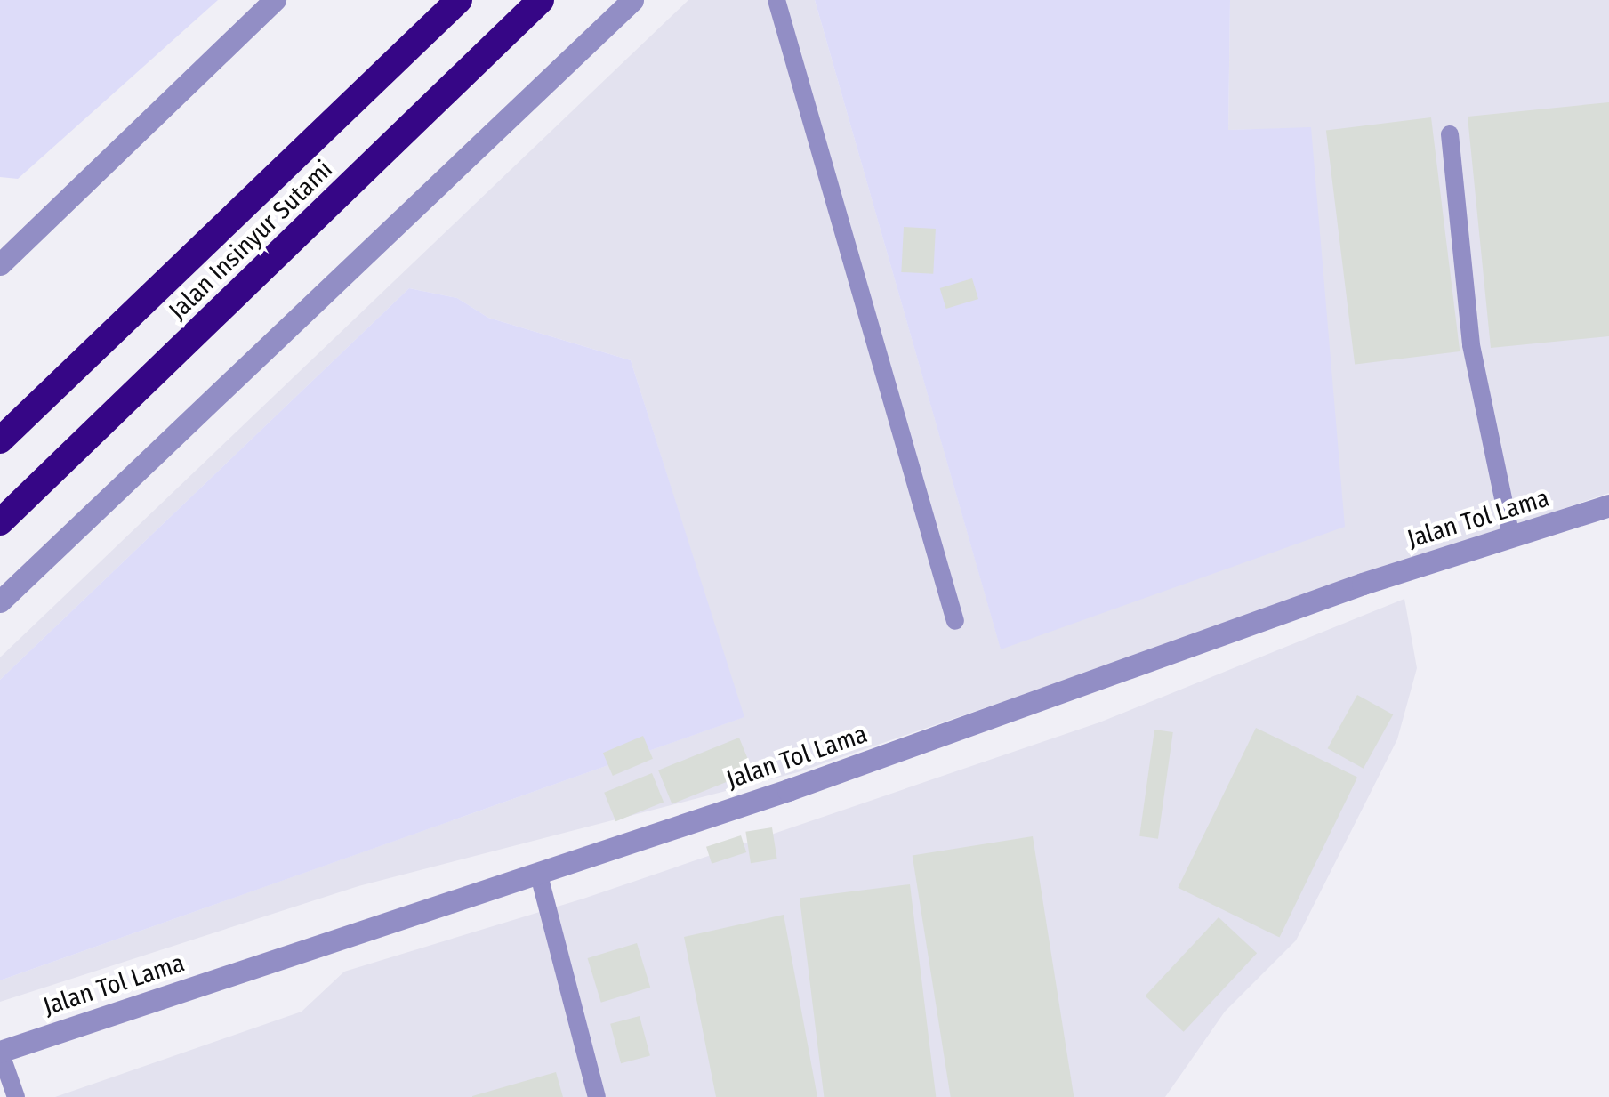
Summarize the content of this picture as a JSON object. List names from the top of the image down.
{
  "streets": {
    "highway": ["Jalan Insinyur Sutami"],
    "street": ["Jalan Tol Lama"]
  }
}
